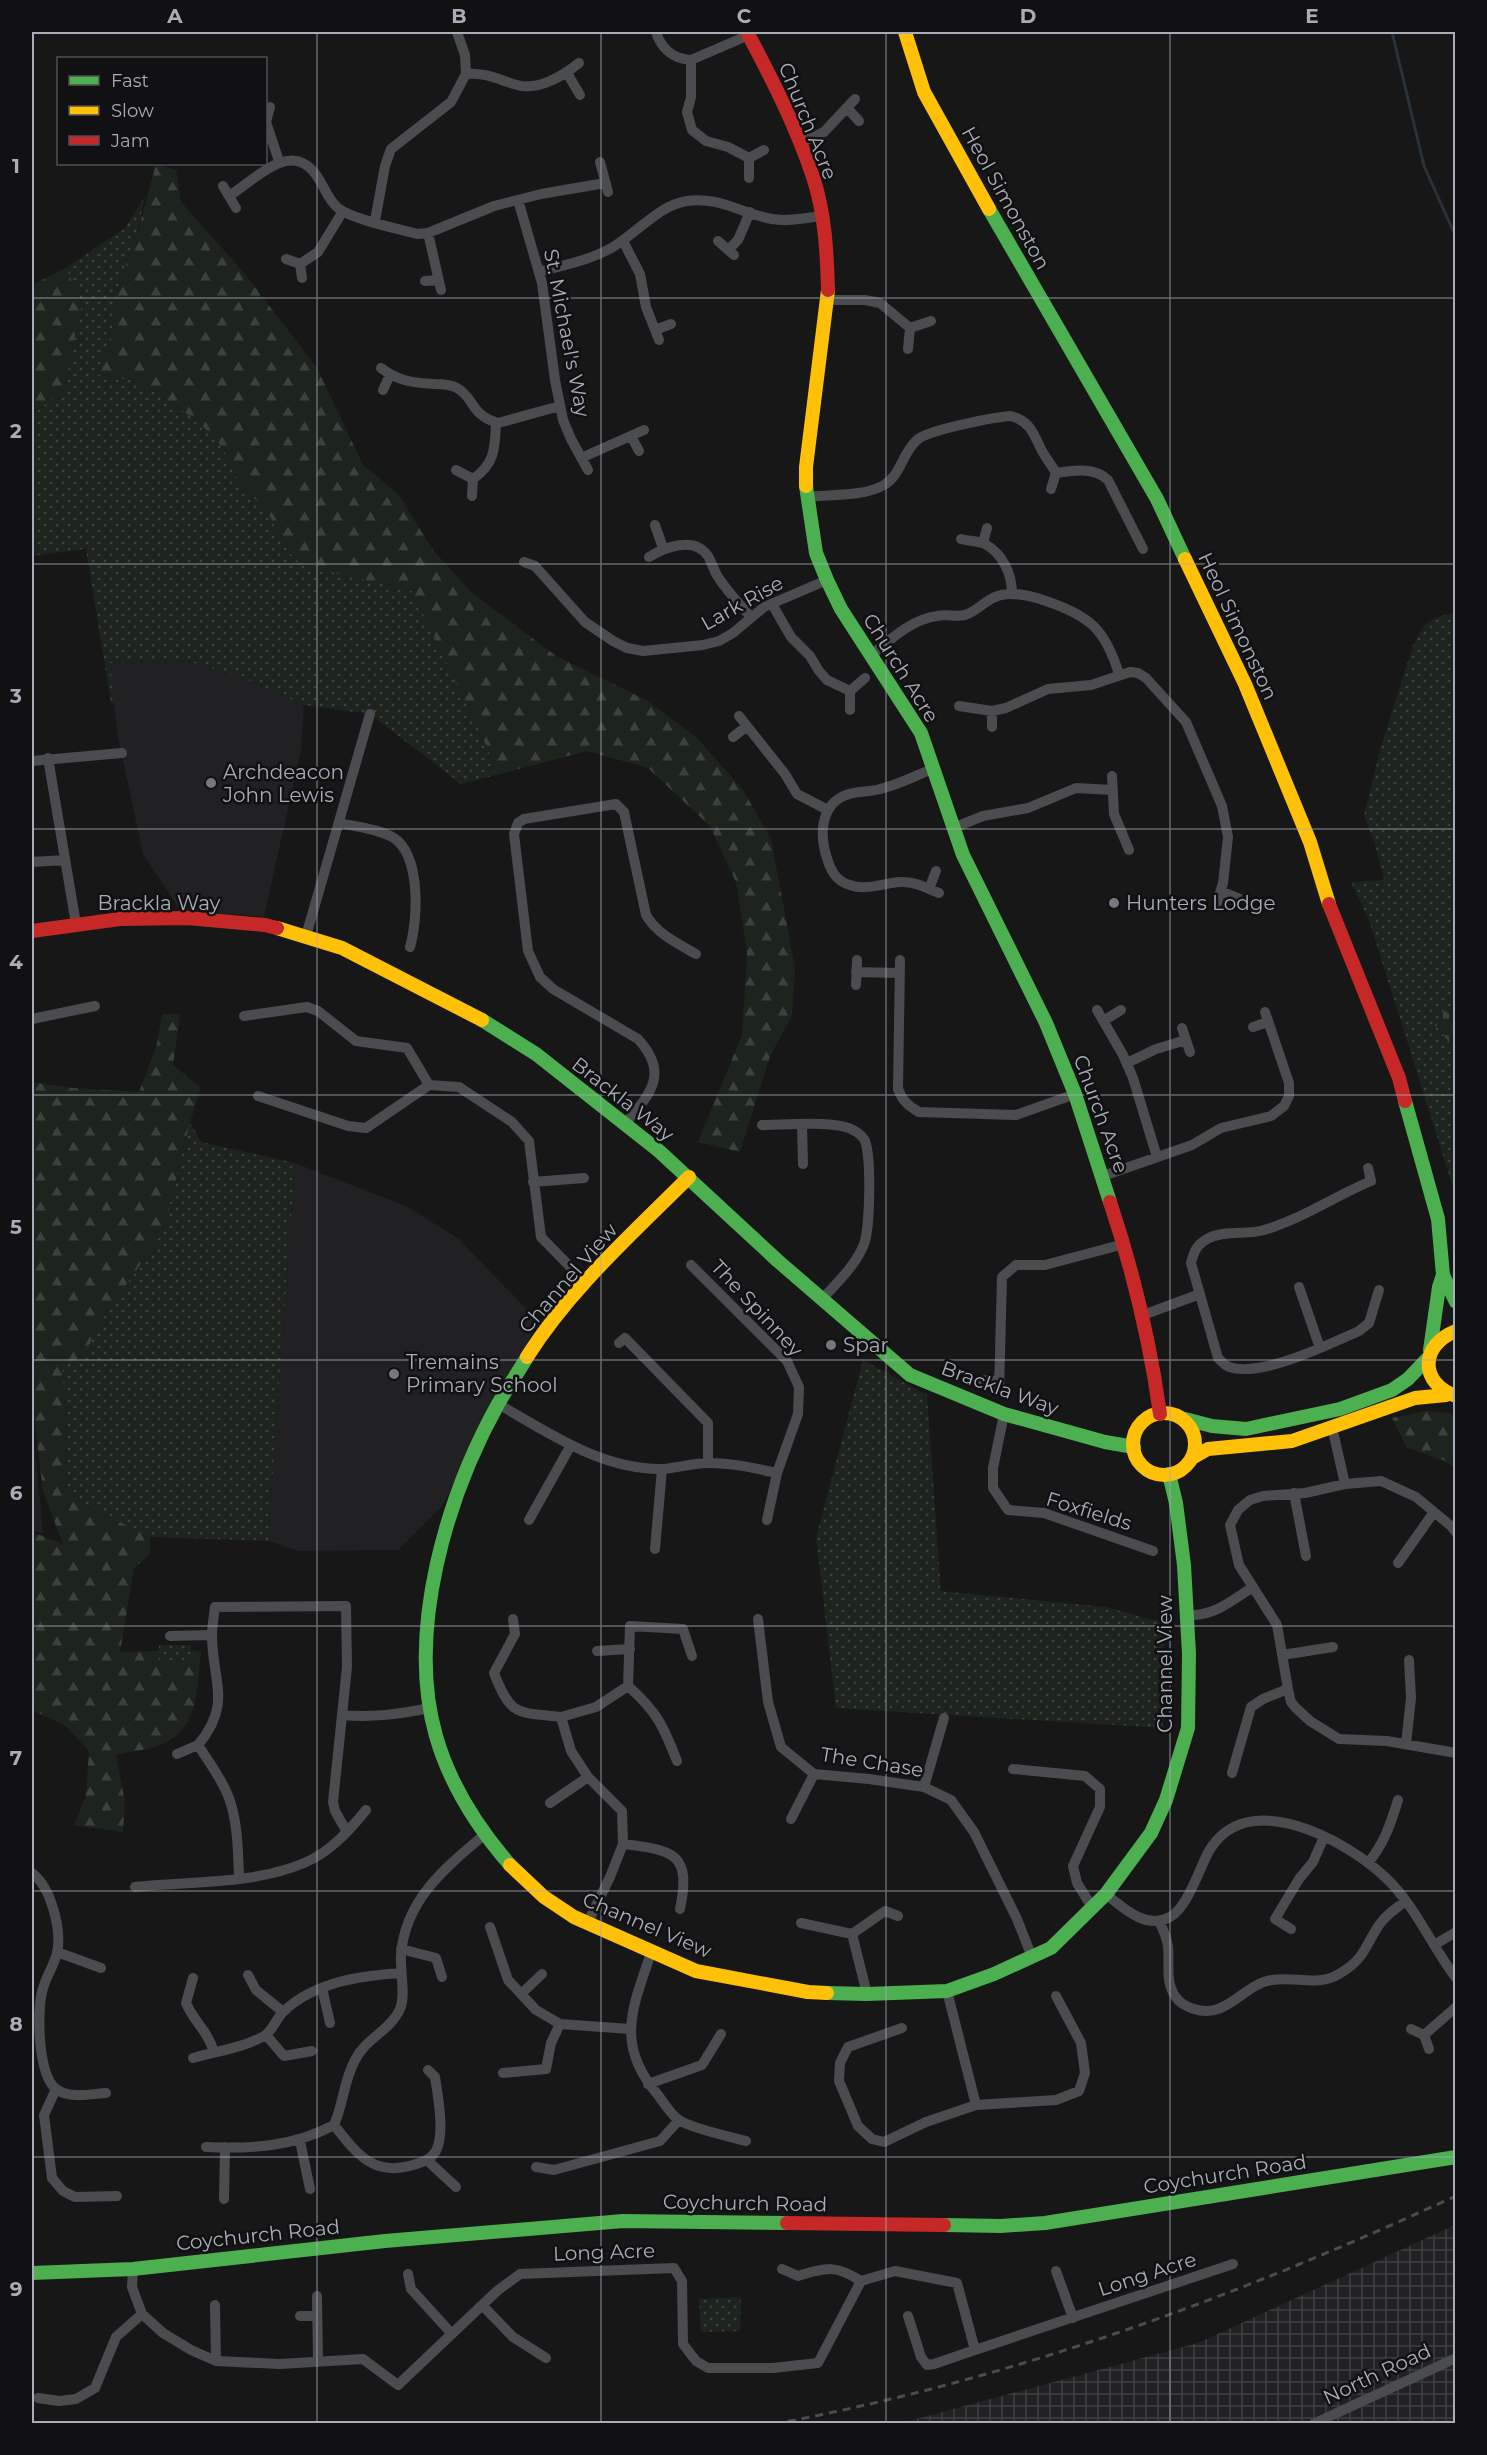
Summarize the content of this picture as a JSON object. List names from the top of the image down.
{
  "streets": {
    "street": [
      "Church Acre",
      "Heol Simonston",
      "St. Michael's Way",
      "Lark Rise",
      "Brackla Way",
      "Channel View",
      "The Spinney",
      "Foxfields",
      "The Chase",
      "Coychurch Road",
      "Long Acre",
      "North Road"
    ]
  },
  "crossings": [
    ["Church Acre", "Lark Rise"],
    ["Church Acre", "Brackla Way"],
    ["Church Acre", "Channel View"],
    ["Brackla Way", "Channel View"],
    ["Brackla Way", "Foxfields"],
    ["Channel View", "The Chase"],
    ["Coychurch Road", "Long Acre"]
  ],
  "places": [
    "Archdeacon John Lewis",
    "Hunters Lodge",
    "Spar",
    "Tremains Primary School"
  ],
  "legend": ["Fast", "Slow", "Jam"],
  "grid": {
    "columns": [
      "A",
      "B",
      "C",
      "D",
      "E"
    ],
    "rows": [
      "1",
      "2",
      "3",
      "4",
      "5",
      "6",
      "7",
      "8",
      "9"
    ]
  }
}
